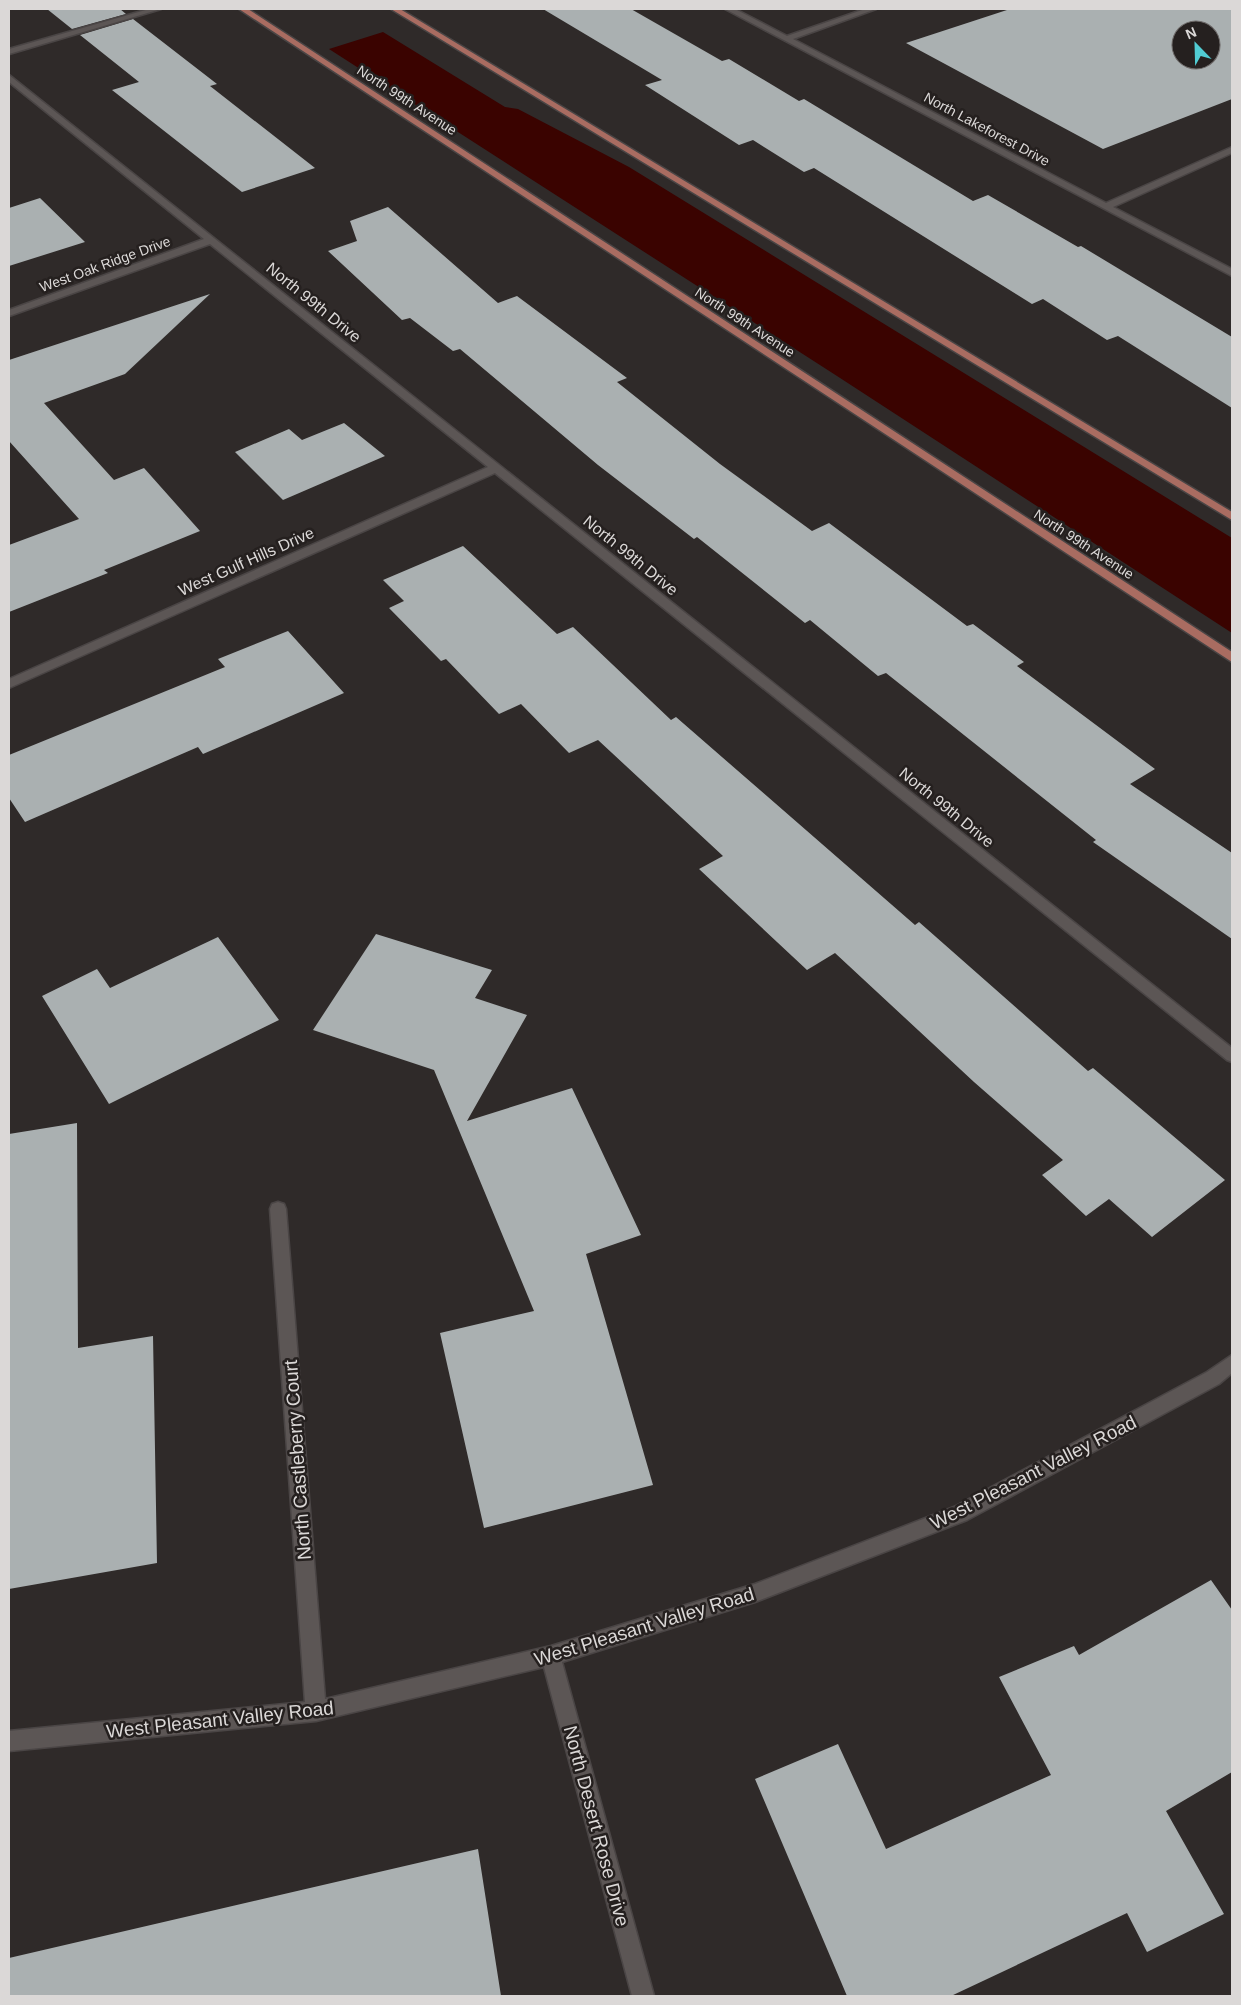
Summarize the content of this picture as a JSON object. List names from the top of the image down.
{
  "streets": {
    "main road": ["North 99th Avenue"],
    "street": [
      "North Lakeforest Drive",
      "West Oak Ridge Drive",
      "North 99th Drive",
      "West Gulf Hills Drive",
      "North Castleberry Court",
      "West Pleasant Valley Road",
      "North Desert Rose Drive"
    ]
  },
  "crossings": [
    ["West Oak Ridge Drive", "North 99th Drive"],
    ["North 99th Drive", "West Gulf Hills Drive"],
    ["North Castleberry Court", "West Pleasant Valley Road"],
    ["West Pleasant Valley Road", "North Desert Rose Drive"]
  ],
  "north": "top left"
}
